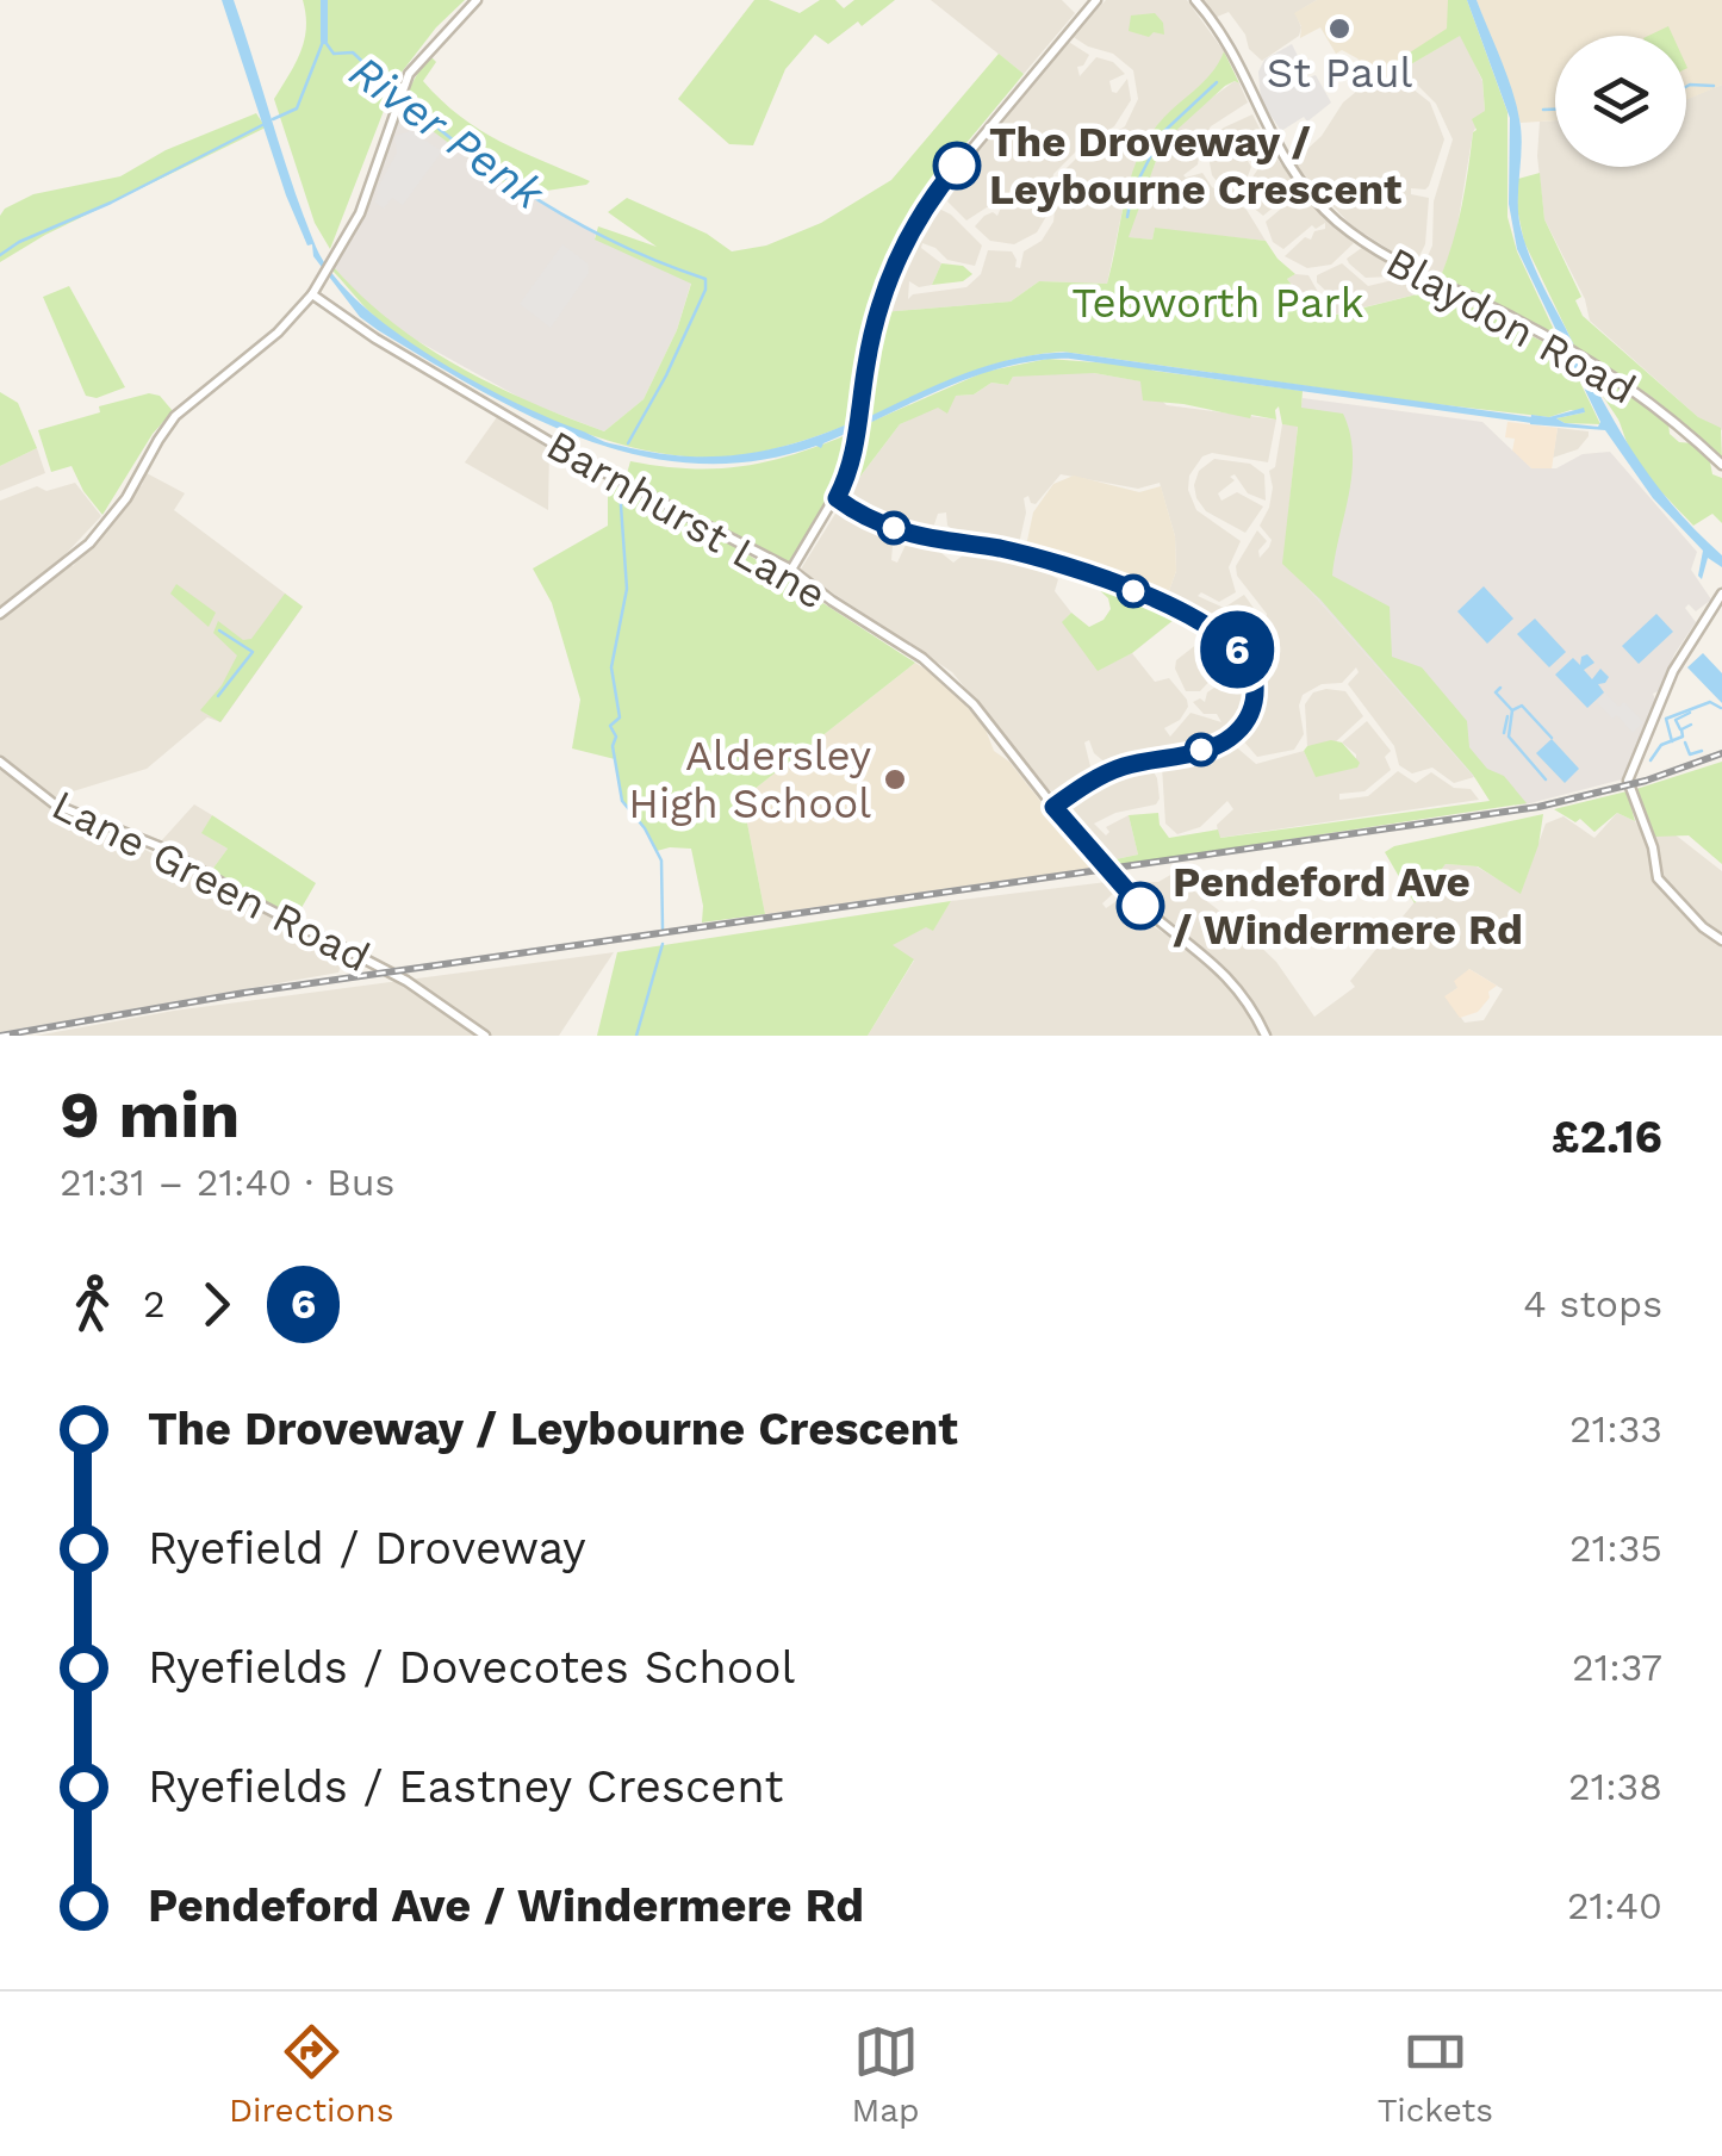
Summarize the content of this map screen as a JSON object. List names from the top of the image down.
{
  "streets": {
    "street": ["Blaydon Road", "Barnhurst Lane", "Lane Green Road"]
  },
  "water": ["River Penk"],
  "parks": ["Tebworth Park"],
  "places": [
    "St Paul",
    "The Droveway / Leybourne Crescent",
    "Aldersley High School",
    "Pendeford Ave / Windermere Rd"
  ],
  "lines": ["bus line 6"],
  "page": {
    "on_map": "6",
    "heading": ["9 min", "21:31 – 21:40 · Bus", "£2.16"],
    "legs": ["2", "6", "4 stops"],
    "list": [
      {
        "name": "The Droveway / Leybourne Crescent",
        "value": "21:33"
      },
      {
        "name": "Ryefield / Droveway",
        "value": "21:35"
      },
      {
        "name": "Ryefields / Dovecotes School",
        "value": "21:37"
      },
      {
        "name": "Ryefields / Eastney Crescent",
        "value": "21:38"
      },
      {
        "name": "Pendeford Ave / Windermere Rd",
        "value": "21:40"
      }
    ],
    "tabs": ["Directions", "Map", "Tickets"]
  }
}
